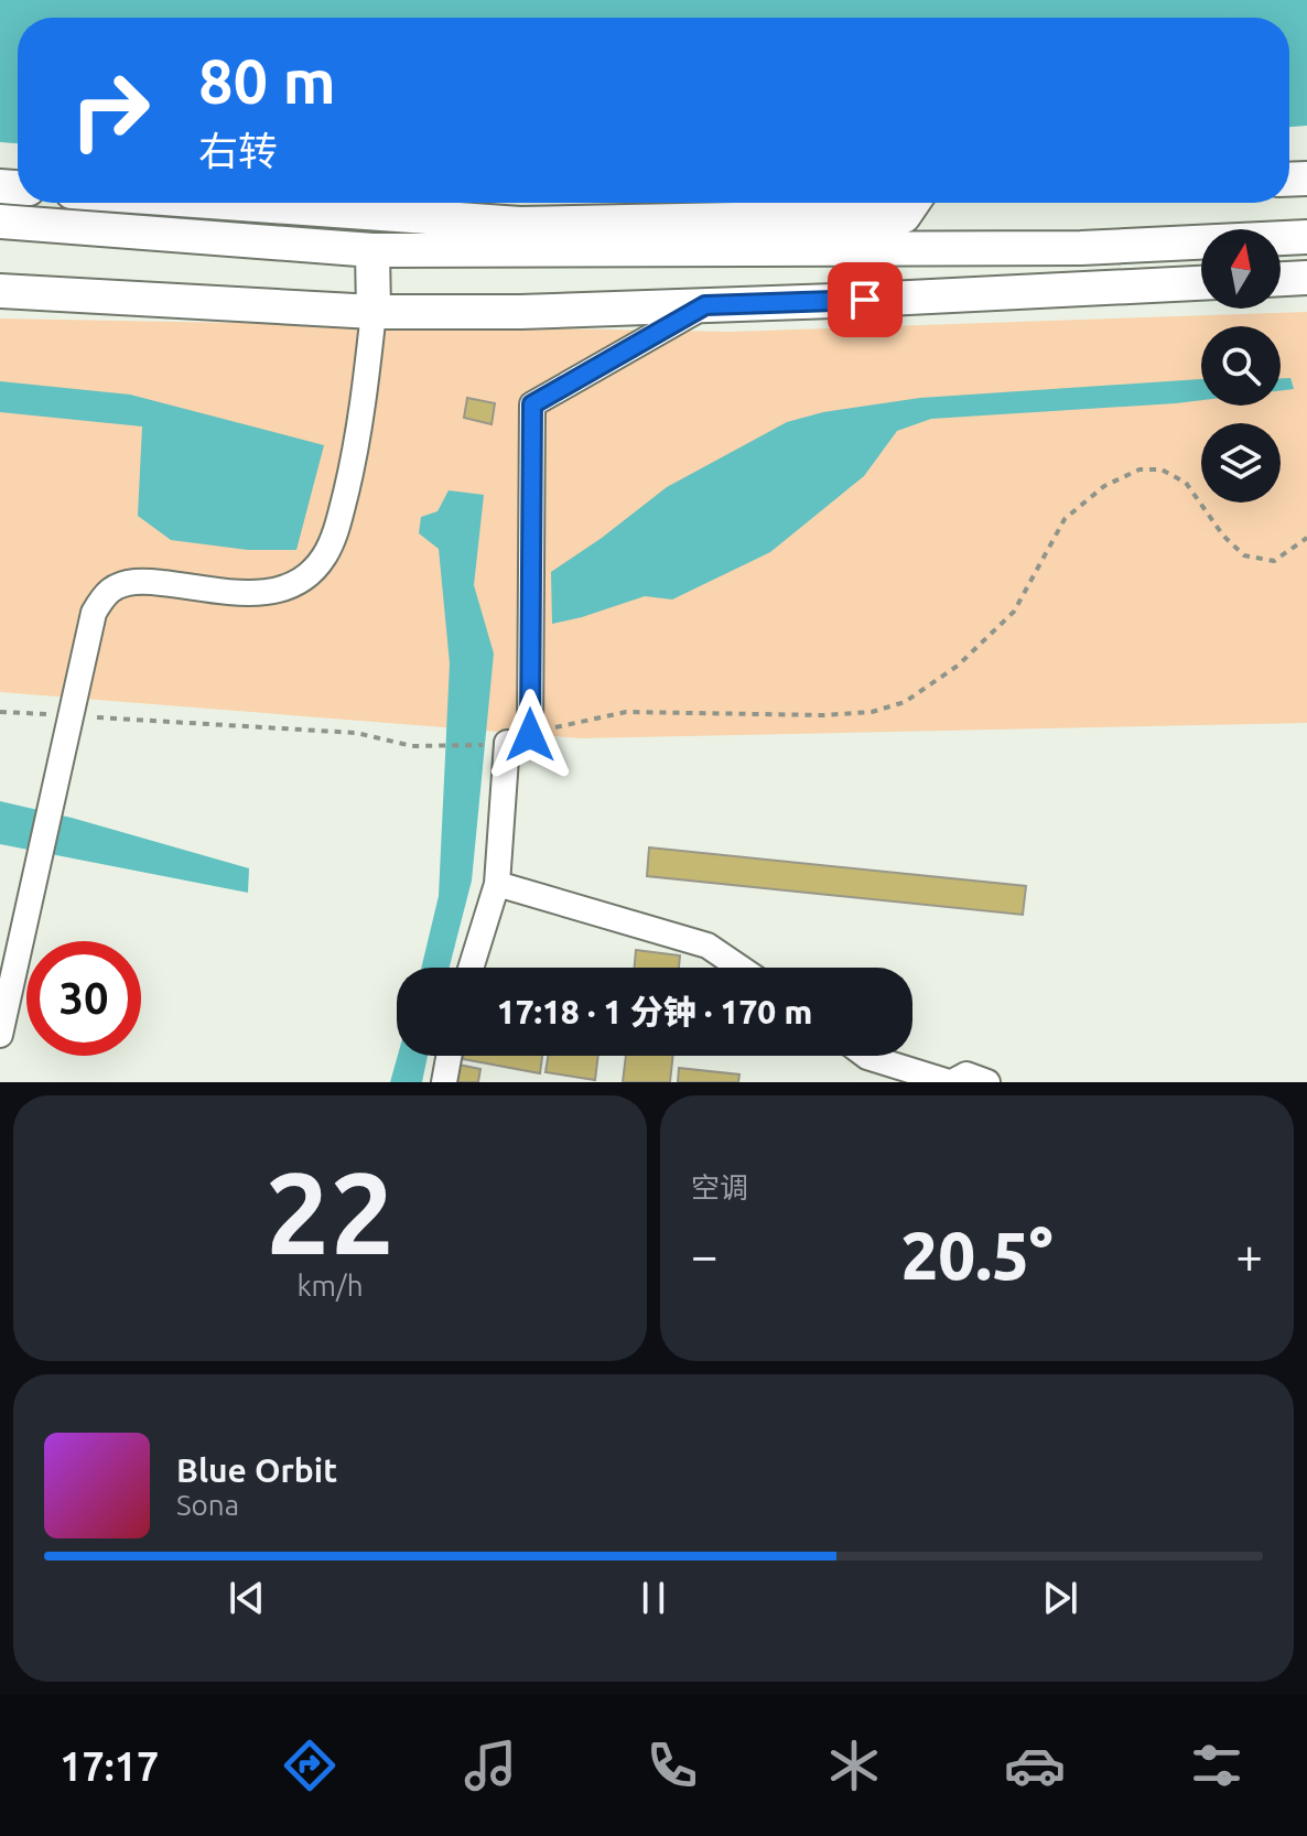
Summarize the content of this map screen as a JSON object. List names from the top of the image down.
{
  "north": "top",
  "page": {
    "turn": ["80 m", "右转"],
    "limit": "30",
    "trip": "17:18 · 1 分钟 · 170 m",
    "tile": [
      ["22", "km/h"],
      "空调"
    ],
    "heat": ["−", "20.5°", "+"],
    "song": ["Blue Orbit", "Sona"],
    "tabs": "17:17"
  }
}
